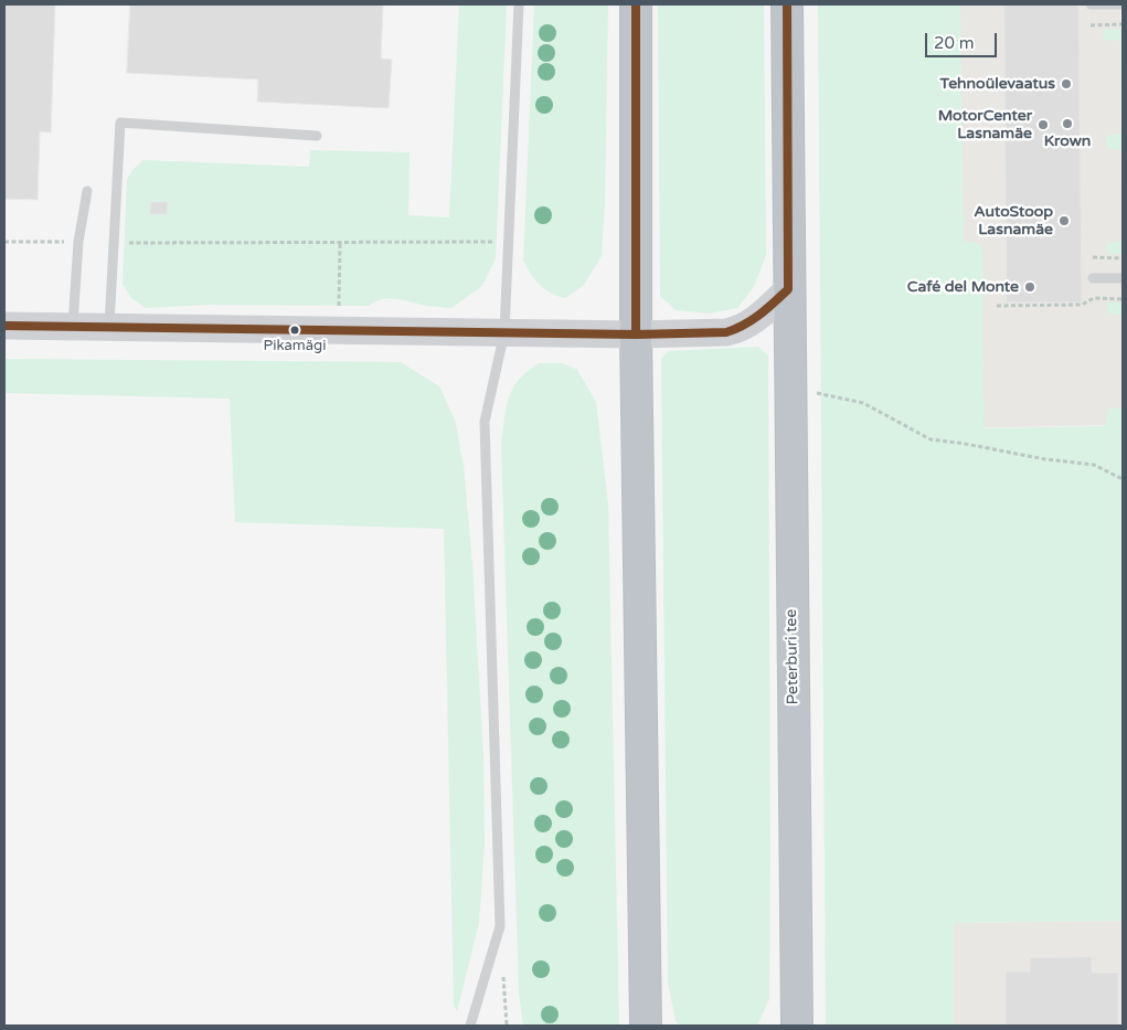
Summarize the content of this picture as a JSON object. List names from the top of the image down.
{
  "streets": {
    "highway": ["Peterburi tee"]
  },
  "places": [
    "Tehnoülevaatus",
    "Krown",
    "MotorCenter Lasnamäe",
    "AutoStoop Lasnamäe",
    "Café del Monte",
    "Pikamägi"
  ],
  "scale_bar": "20 m"
}
